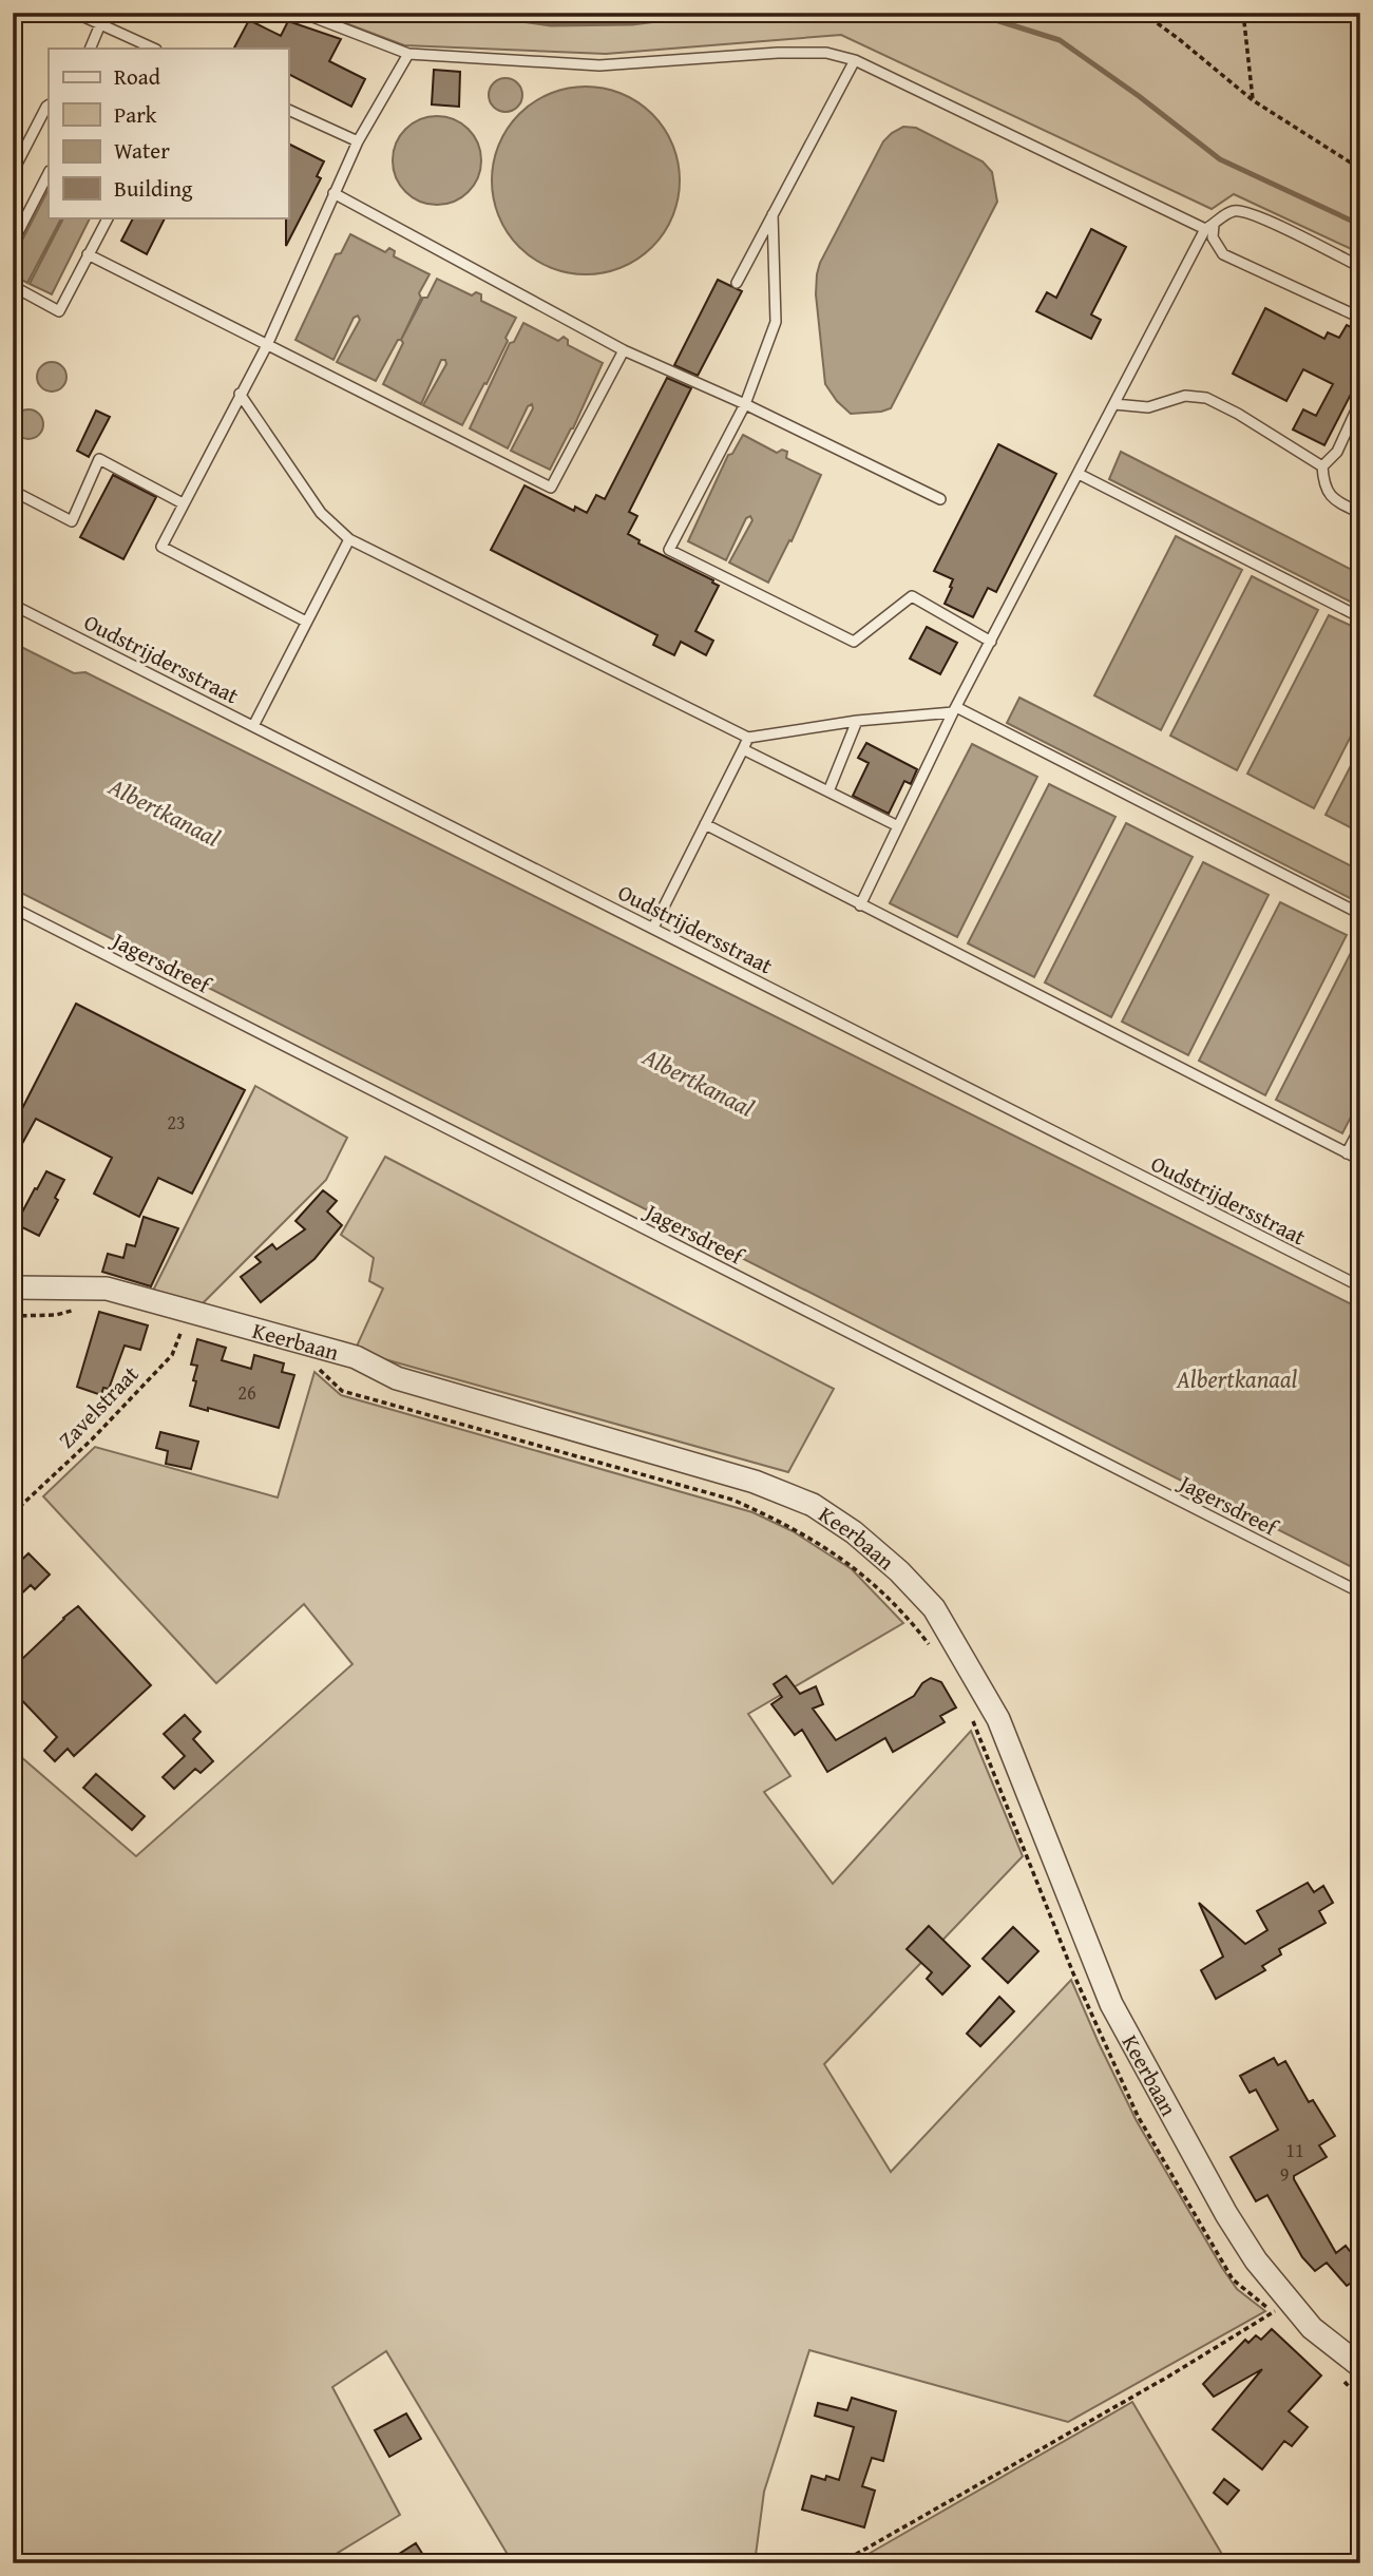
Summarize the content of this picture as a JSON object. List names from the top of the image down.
{
  "streets": {
    "street": ["Keerbaan"],
    "lane": ["Oudstrijdersstraat", "Jagersdreef"],
    "path": ["Zavelstraat"]
  },
  "water": ["Albertkanaal"],
  "house_numbers": [
    "23",
    "26",
    "11",
    "9"
  ],
  "legend": [
    "Road",
    "Park",
    "Water",
    "Building"
  ]
}
